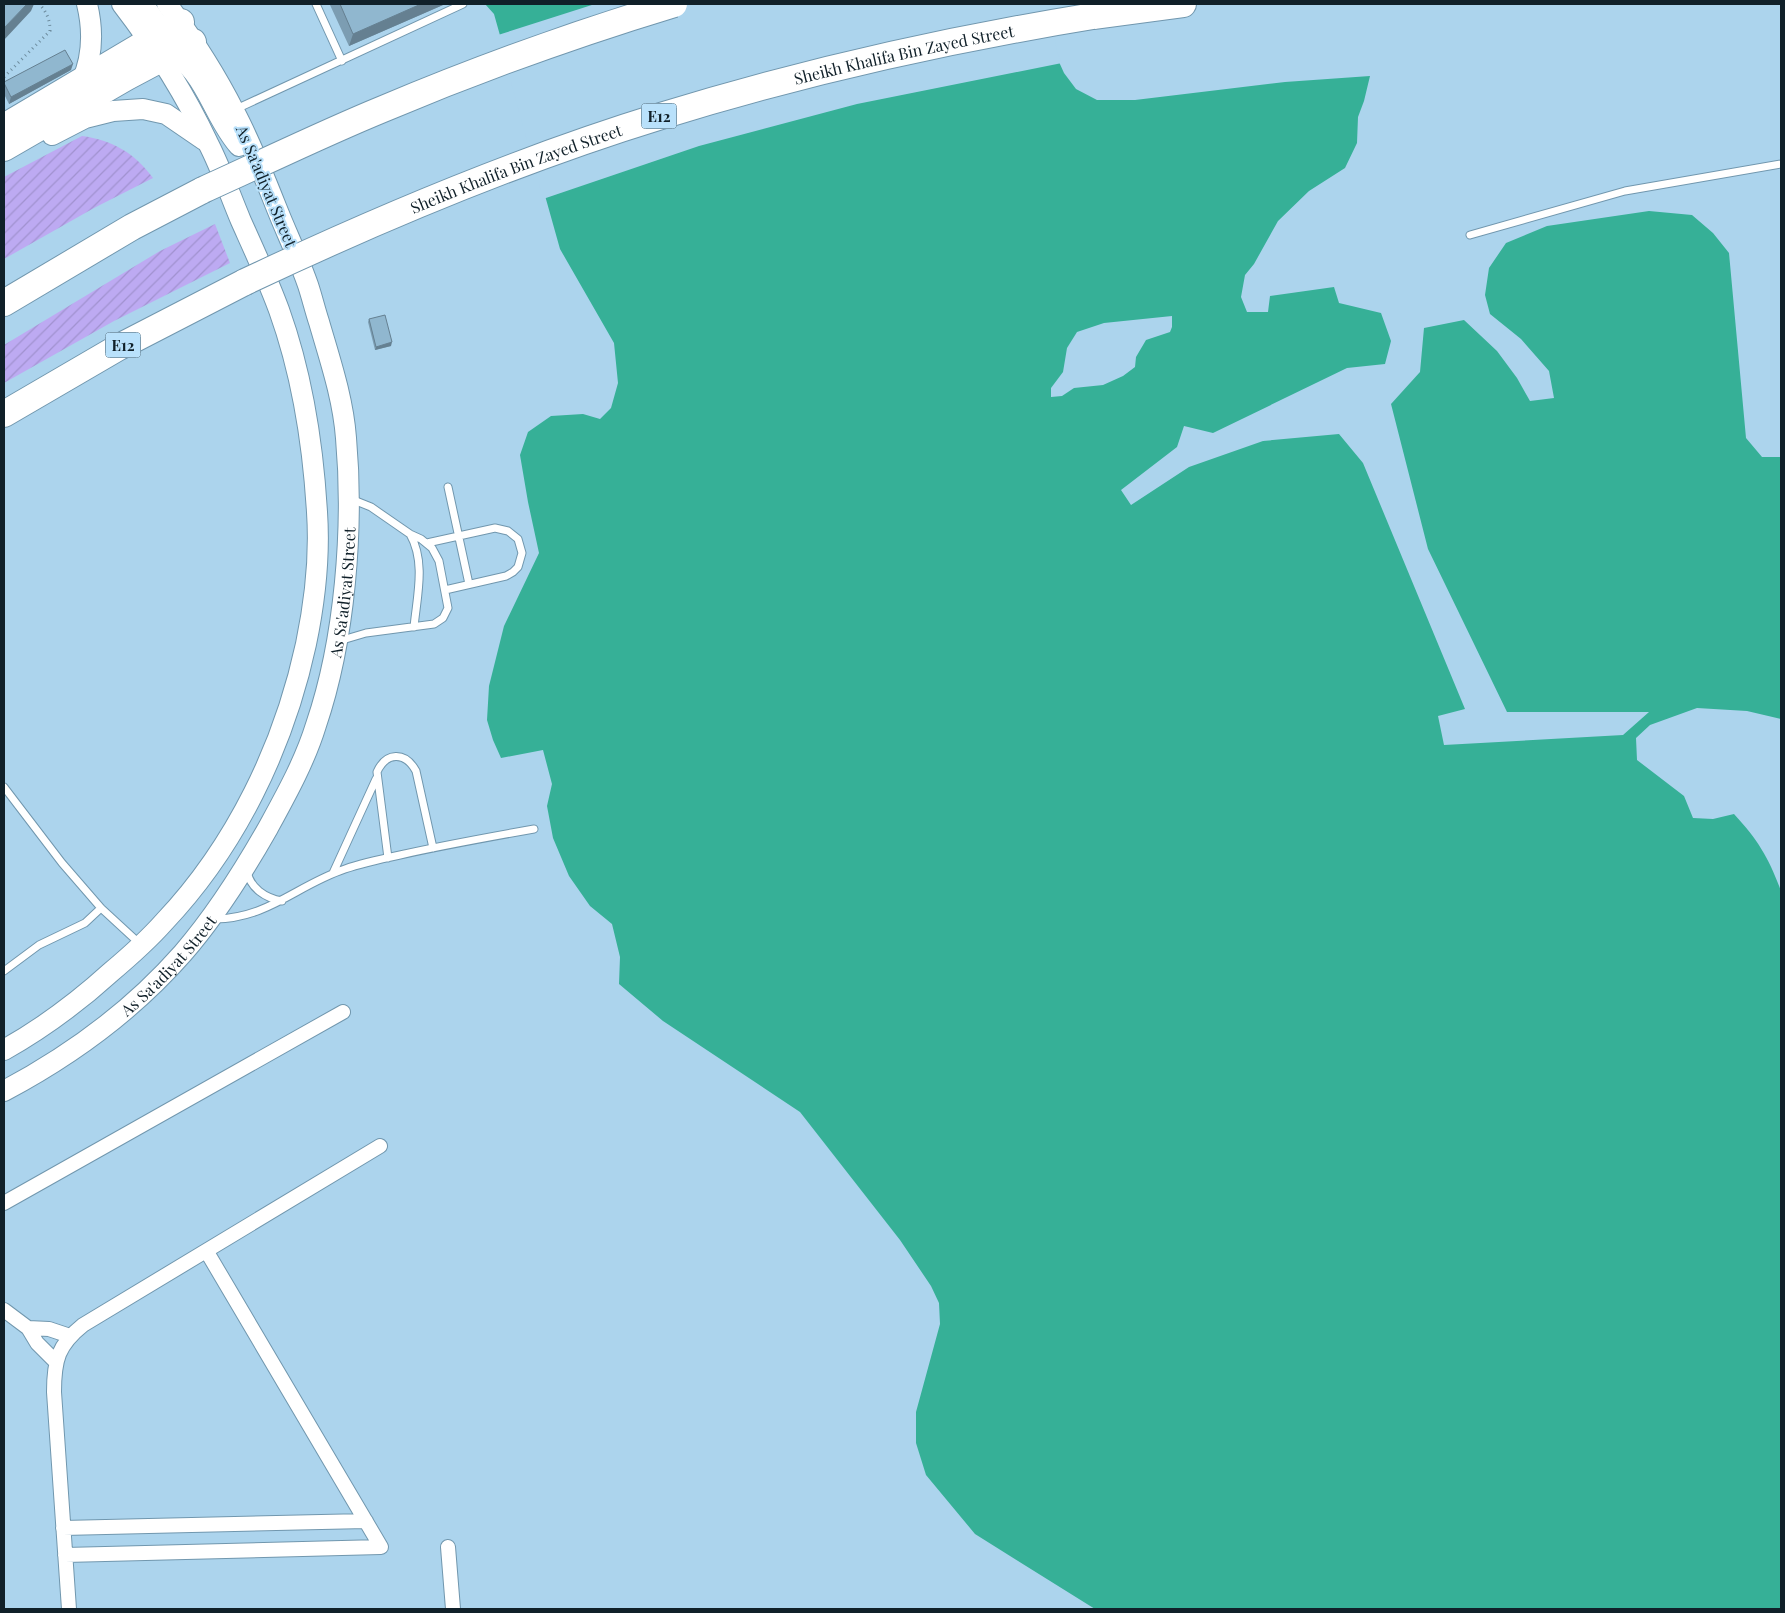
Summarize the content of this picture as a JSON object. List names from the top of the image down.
{
  "streets": {
    "highway": ["Sheikh Khalifa Bin Zayed Street", "E12"],
    "street": ["As Sa'adiyat Street"]
  }
}
